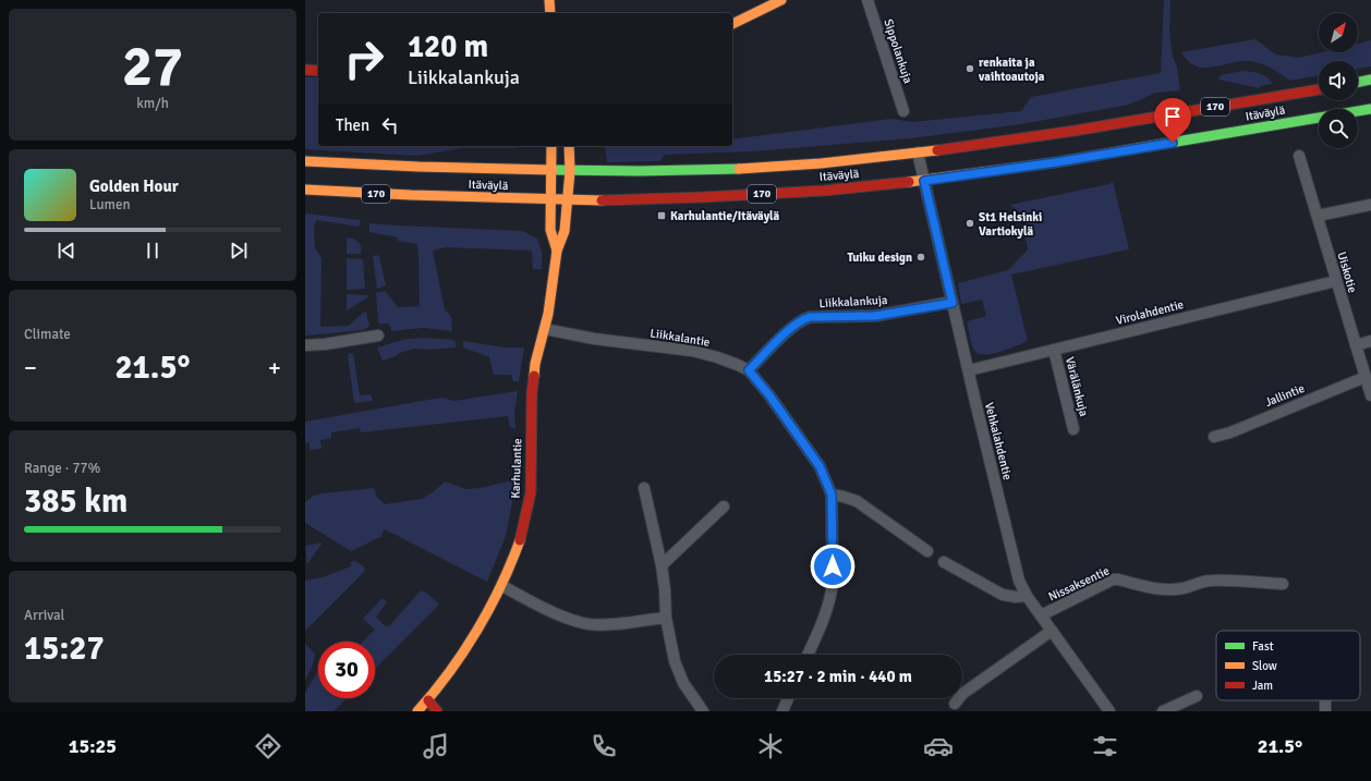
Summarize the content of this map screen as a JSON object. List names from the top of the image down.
{
  "streets": {
    "main road": ["170", "Itäväylä", "Karhulantie"],
    "street": [
      "Sippolankuja",
      "Uiskotie",
      "Liikkalankuja",
      "Virolahdentie",
      "Liikkalantie",
      "Värälänkuja",
      "Jallintie",
      "Vehkalahdentie",
      "Nissaksentie"
    ]
  },
  "crossings": [
    ["Itäväylä", "Vehkalahdentie"],
    ["Itäväylä", "Karhulantie"],
    ["Uiskotie", "Virolahdentie"],
    ["Uiskotie", "Jallintie"],
    ["Liikkalankuja", "Liikkalantie"],
    ["Liikkalankuja", "Vehkalahdentie"],
    ["Virolahdentie", "Värälänkuja"],
    ["Virolahdentie", "Vehkalahdentie"],
    ["Liikkalantie", "Karhulantie"],
    ["Vehkalahdentie", "Nissaksentie"]
  ],
  "places": {
    "other": ["renkaita ja vaihtoautoja", "St1 Helsinki Vartiokylä", "Tuiku design"],
    "transit": ["Karhulantie/Itäväylä"]
  },
  "legend": ["Fast", "Slow", "Jam"],
  "north": "top right",
  "page": {
    "tile": [
      ["27", "km/h"],
      "Climate",
      ["Range · 77%", "385 km"],
      ["Arrival", "15:27"]
    ],
    "turn": ["120 m", "Liikkalankuja"],
    "then": "Then",
    "song": ["Golden Hour", "Lumen"],
    "heat": ["−", "21.5°", "+"],
    "limit": "30",
    "trip": "15:27 · 2 min · 440 m",
    "tabs": ["15:25", "21.5°"]
  }
}
